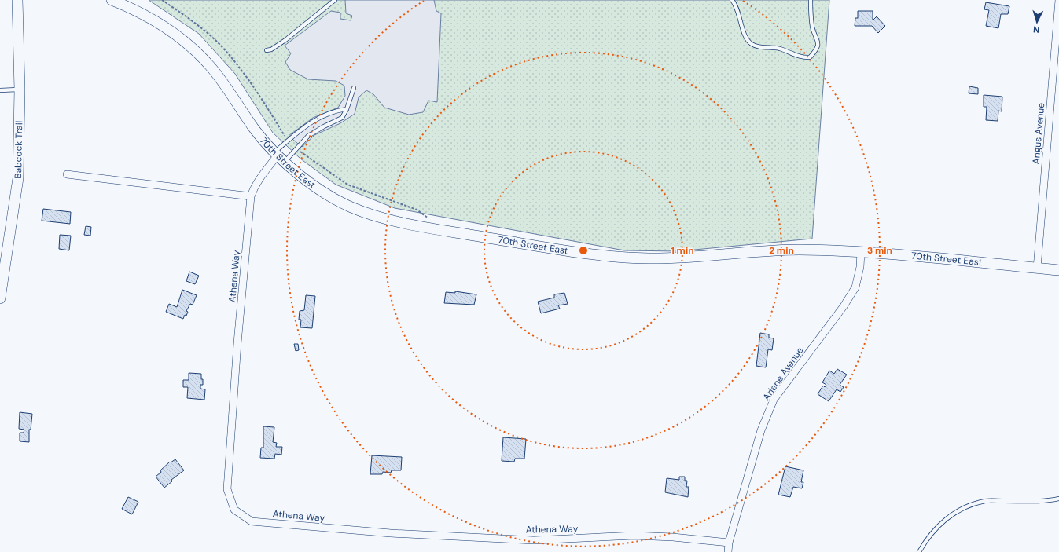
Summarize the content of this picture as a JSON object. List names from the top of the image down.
{
  "streets": {
    "main road": ["Babcock Trail", "70th Street East"],
    "street": ["Angus Avenue", "Athena Way", "Arlene Avenue"]
  },
  "crossings": [
    ["Angus Avenue", "70th Street East"],
    ["70th Street East", "Athena Way"],
    ["70th Street East", "Arlene Avenue"],
    ["Athena Way", "Arlene Avenue"]
  ],
  "north": "bottom",
  "rings": ["1 min", "2 min", "3 min"]
}
